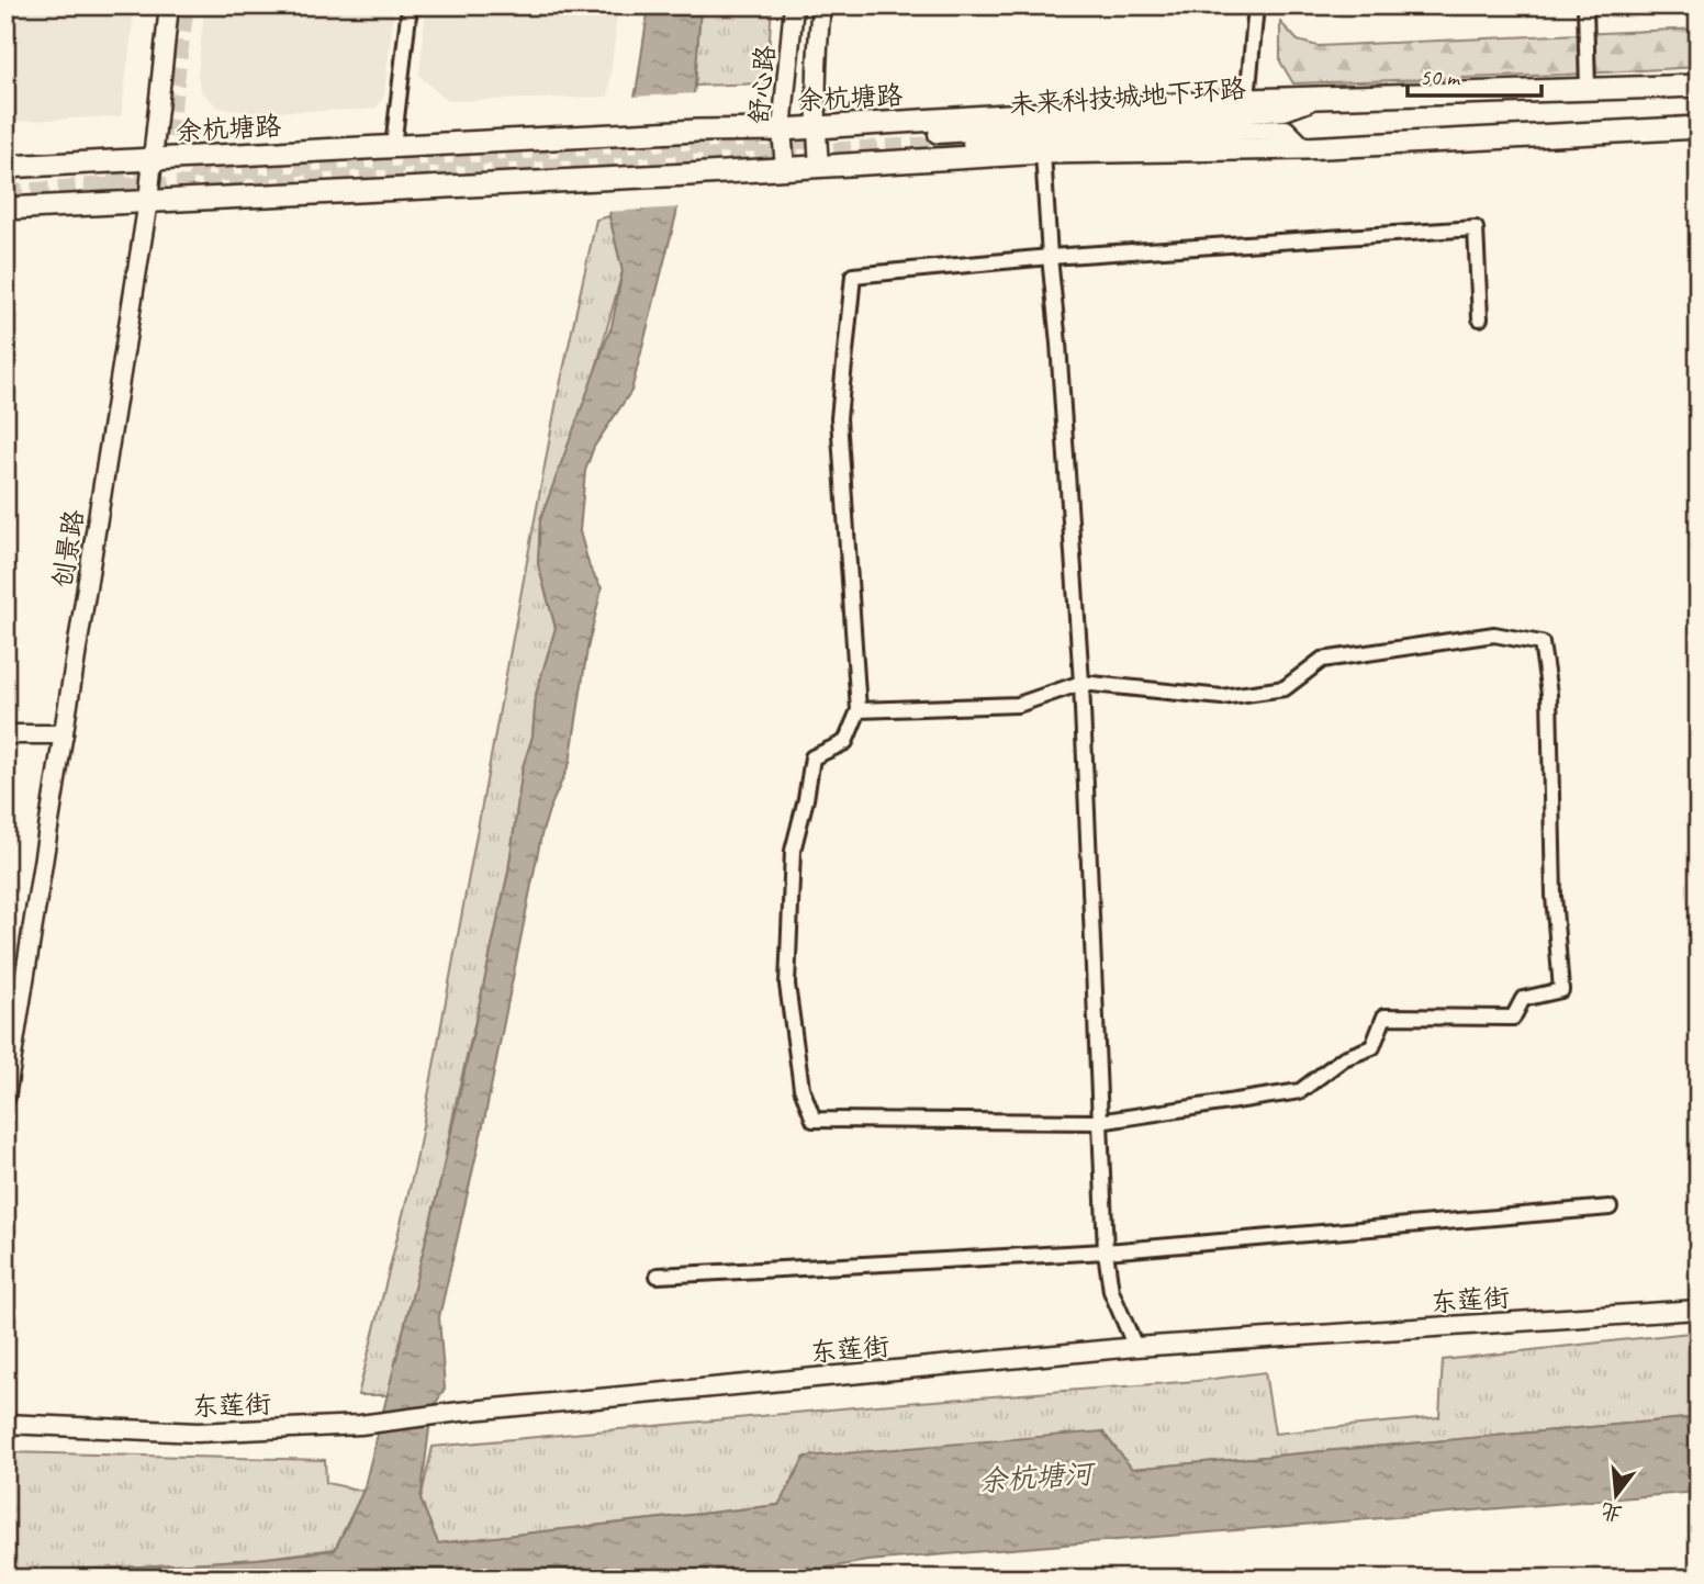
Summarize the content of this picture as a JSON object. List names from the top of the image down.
{
  "streets": {
    "main road": ["余杭塘路"],
    "street": [
      "舒心路",
      "未来科技城地下环路",
      "创景路",
      "东莲街"
    ]
  },
  "crossings": [
    ["舒心路", "余杭塘路"],
    ["未来科技城地下环路", "余杭塘路"],
    ["余杭塘路", "创景路"]
  ],
  "water": ["余杭塘河"],
  "scale_bar": "50 m",
  "north": "bottom"
}
